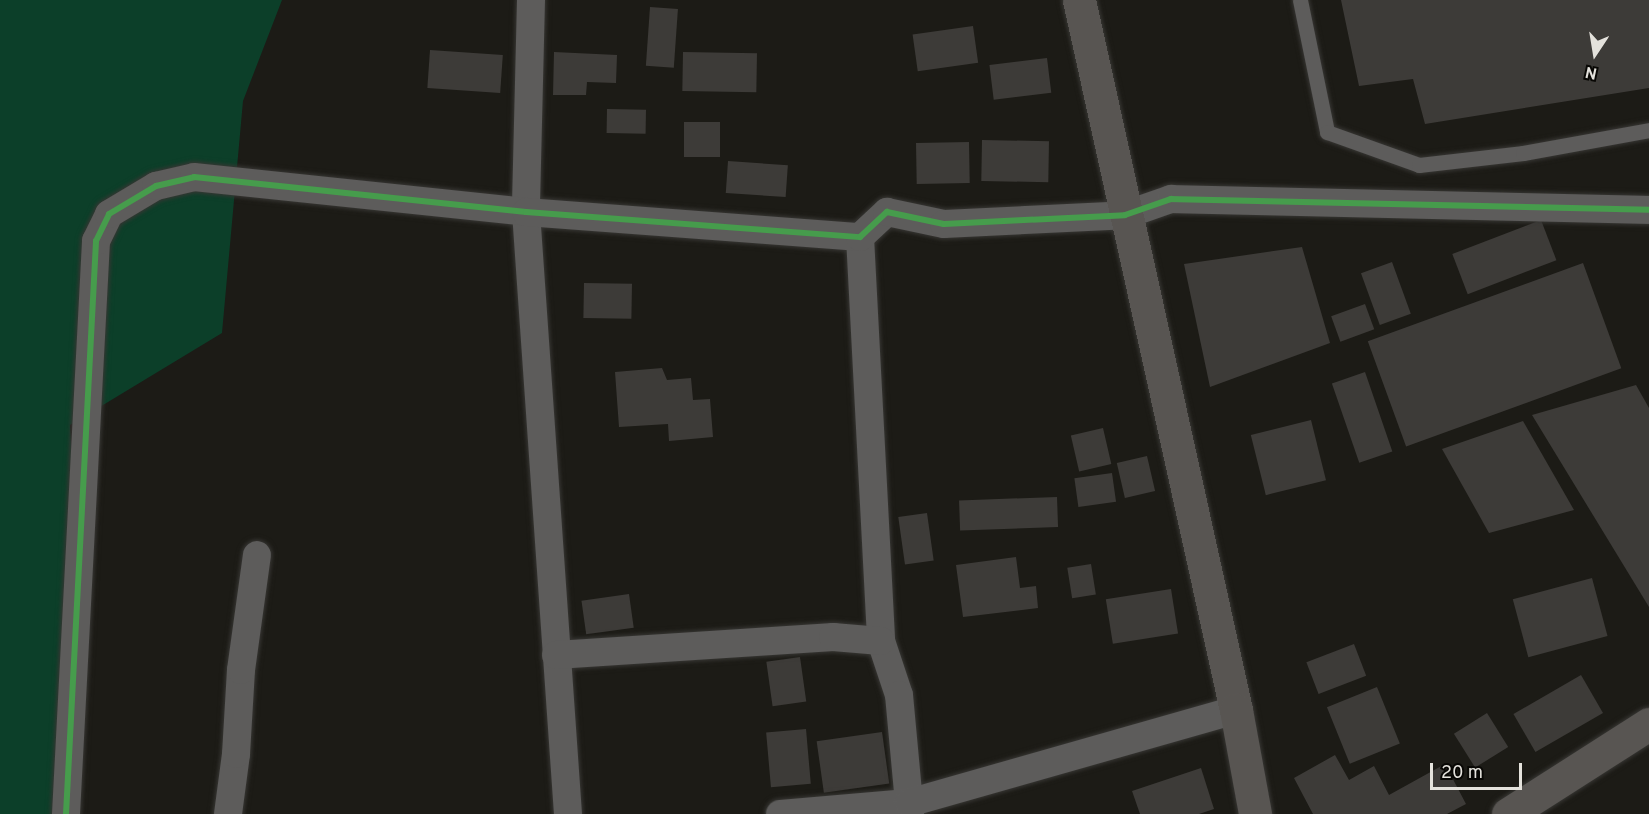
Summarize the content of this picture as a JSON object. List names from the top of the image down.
{
  "scale_bar": "20 m",
  "north": "bottom"
}
